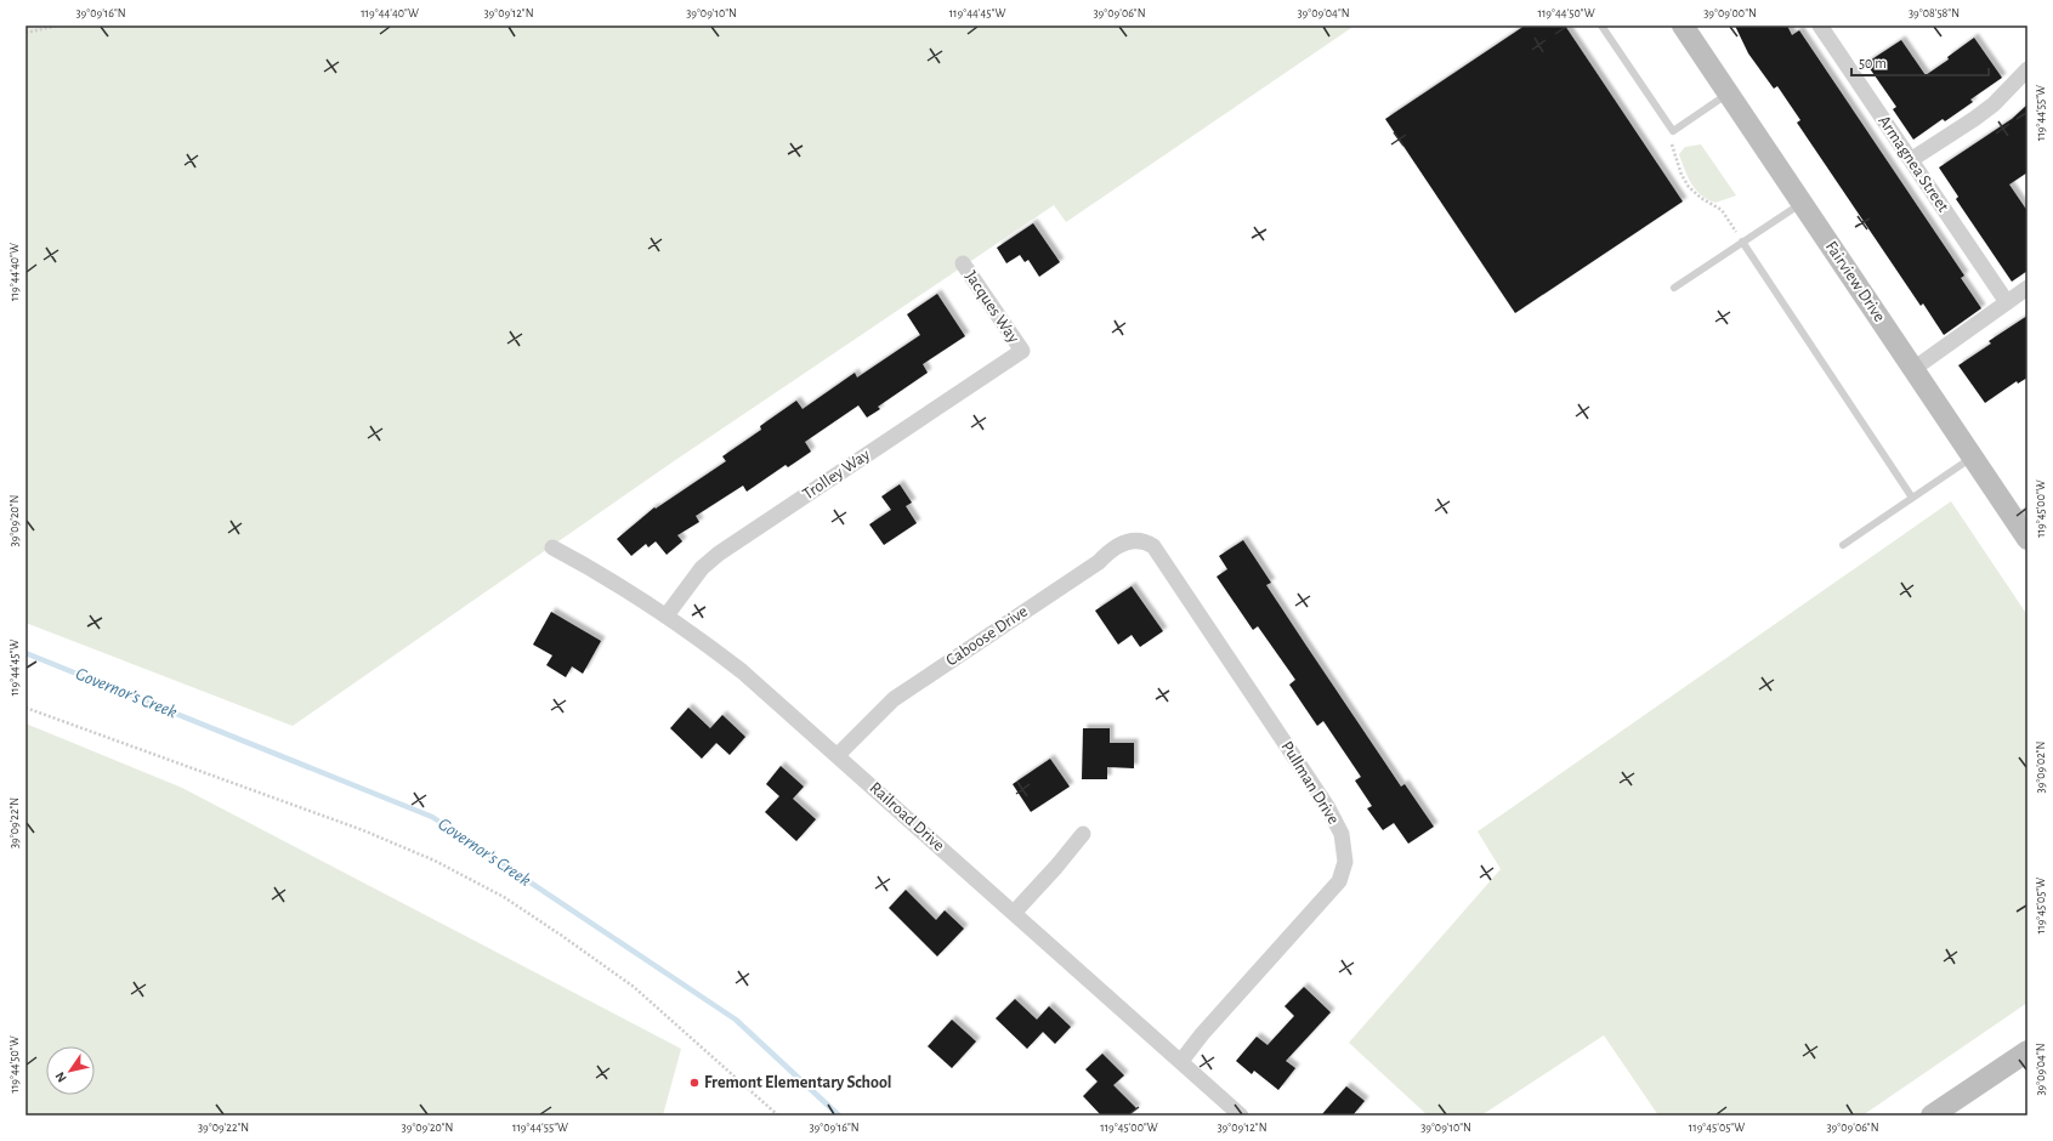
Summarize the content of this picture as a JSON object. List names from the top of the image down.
{
  "streets": {
    "main road": ["Fairview Drive"],
    "street": [
      "Armagnea Street",
      "Jacques Way",
      "Trolley Way",
      "Caboose Drive",
      "Pullman Drive",
      "Railroad Drive"
    ]
  },
  "crossings": [
    ["Jacques Way", "Trolley Way"],
    ["Trolley Way", "Railroad Drive"],
    ["Caboose Drive", "Pullman Drive"],
    ["Caboose Drive", "Railroad Drive"],
    ["Pullman Drive", "Railroad Drive"]
  ],
  "water": ["Governor's Creek"],
  "places": ["Fremont Elementary School"],
  "scale_bar": "50 m",
  "north": "bottom left",
  "coordinates": [
    "39°09'16\"N",
    "119°44'40\"W",
    "39°09'12\"N",
    "39°09'10\"N",
    "119°44'45\"W",
    "39°09'06\"N",
    "39°09'04\"N",
    "119°44'50\"W",
    "39°09'00\"N",
    "39°08'58\"N",
    "119°44'55\"W",
    "119°45'00\"W",
    "39°09'20\"N",
    "39°09'02\"N",
    "39°09'22\"N",
    "119°45'05\"W"
  ]
}
